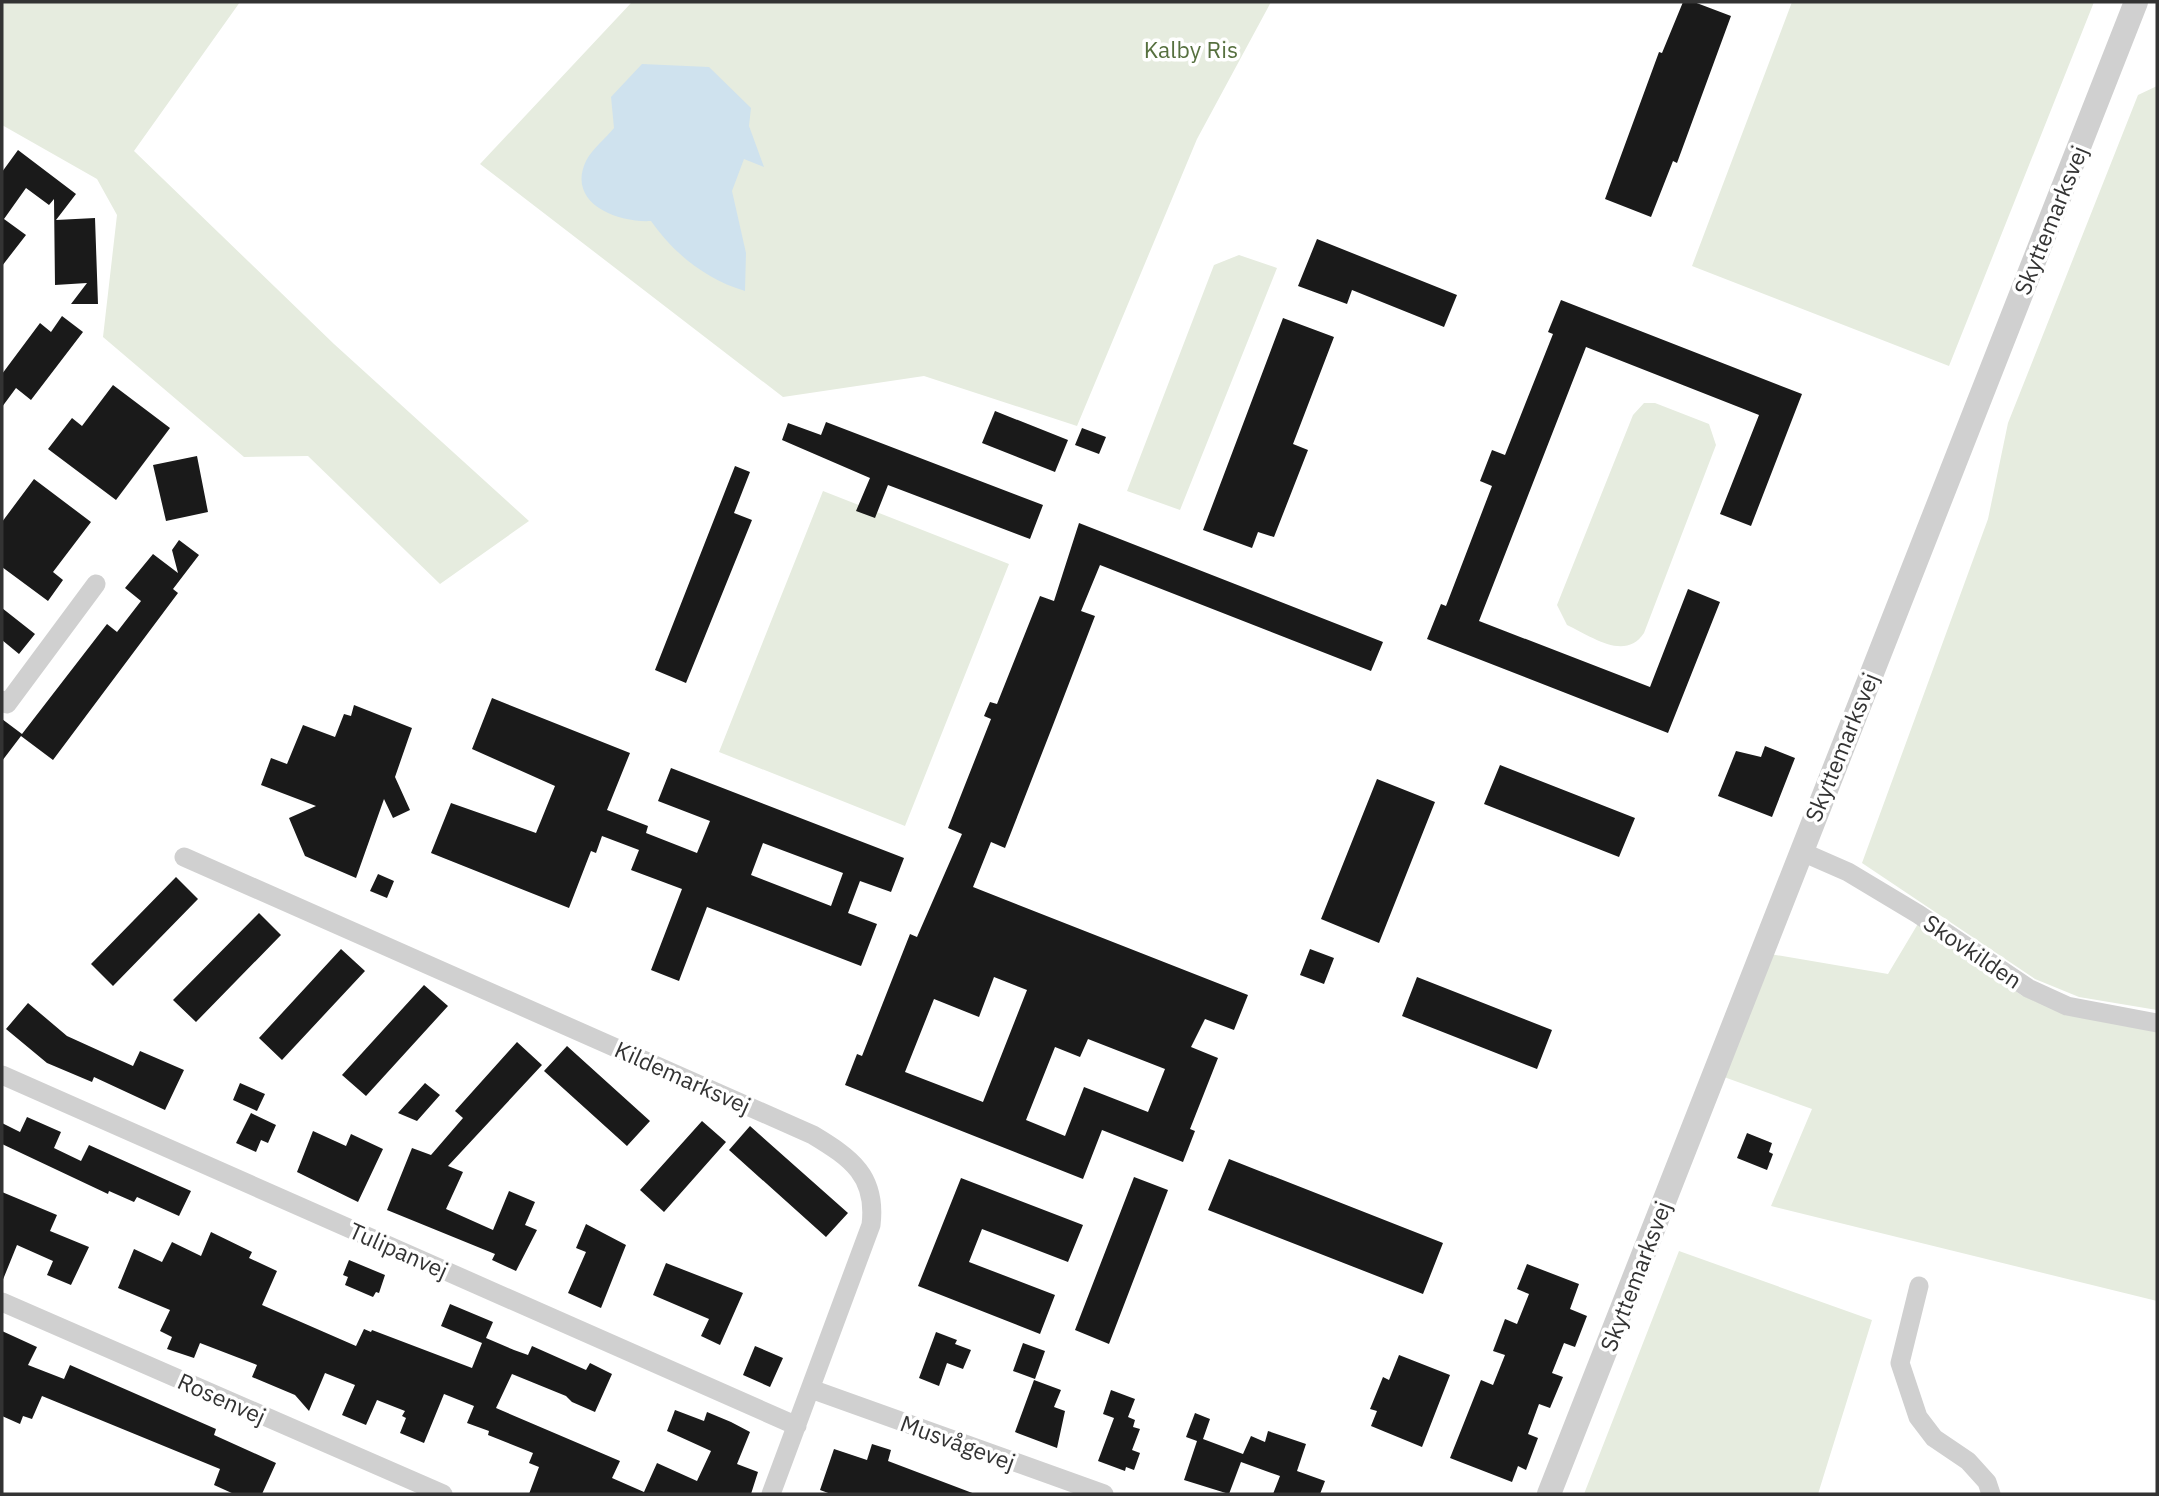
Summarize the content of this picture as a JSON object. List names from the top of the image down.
{
  "streets": {
    "street": [
      "Skyttemarksvej",
      "Skovkilden",
      "Kildemarksvej",
      "Tulipanvej",
      "Rosenvej",
      "Musvågevej"
    ]
  },
  "crossings": [
    ["Skyttemarksvej", "Skovkilden"],
    ["Kildemarksvej", "Tulipanvej"],
    ["Kildemarksvej", "Musvågevej"]
  ],
  "parks": ["Kalby Ris"]
}
